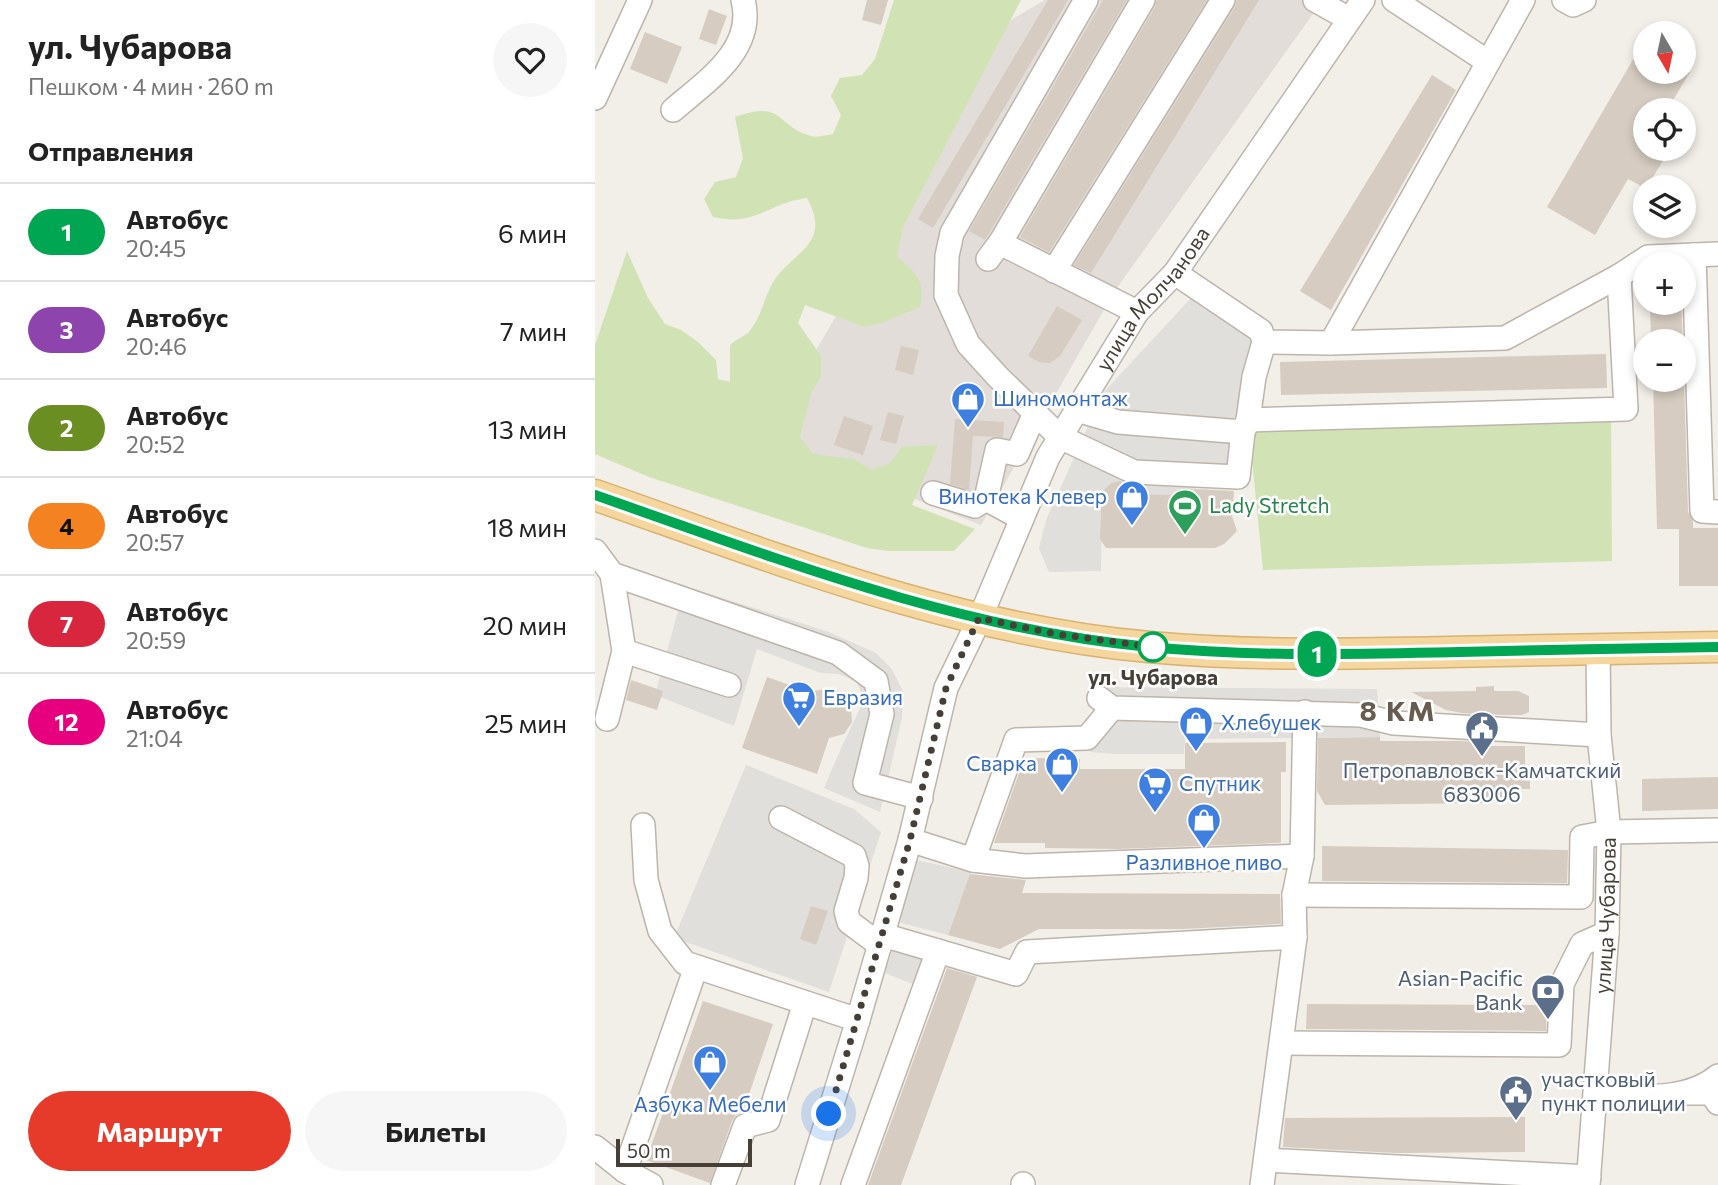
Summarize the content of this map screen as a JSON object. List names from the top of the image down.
{
  "streets": {
    "street": ["улица Молчанова", "улица Чубарова"]
  },
  "districts": ["8 КМ"],
  "places": {
    "shop": [
      "Шиномонтаж",
      "Винотека Клевер",
      "Хлебушек",
      "Сварка",
      "Разливное пиво",
      "Азбука Мебели"
    ],
    "sports": ["Lady Stretch"],
    "other": ["ул. Чубарова"],
    "supermarket": ["Евразия", "Спутник"],
    "public building": ["Петропавловск-Камчатский 683006", "участковый пункт полиции"],
    "bank": ["Asian-Pacific Bank"]
  },
  "lines": ["bus line 1"],
  "scale_bar": "50 m",
  "north": "bottom",
  "page": {
    "heading": [
      ["ул. Чубарова", "Пешком · 4 мин · 260 m"],
      "Отправления"
    ],
    "on_map": "1",
    "map_buttons": ["+", "−"],
    "list": [
      {
        "mark": "1",
        "name": "Автобус",
        "note": "20:45",
        "value": "6 мин"
      },
      {
        "mark": "3",
        "name": "Автобус",
        "note": "20:46",
        "value": "7 мин"
      },
      {
        "mark": "2",
        "name": "Автобус",
        "note": "20:52",
        "value": "13 мин"
      },
      {
        "mark": "4",
        "name": "Автобус",
        "note": "20:57",
        "value": "18 мин"
      },
      {
        "mark": "7",
        "name": "Автобус",
        "note": "20:59",
        "value": "20 мин"
      },
      {
        "mark": "12",
        "name": "Автобус",
        "note": "21:04",
        "value": "25 мин"
      }
    ],
    "buttons": ["Маршрут", "Билеты"],
    "scale": "50 m"
  }
}
